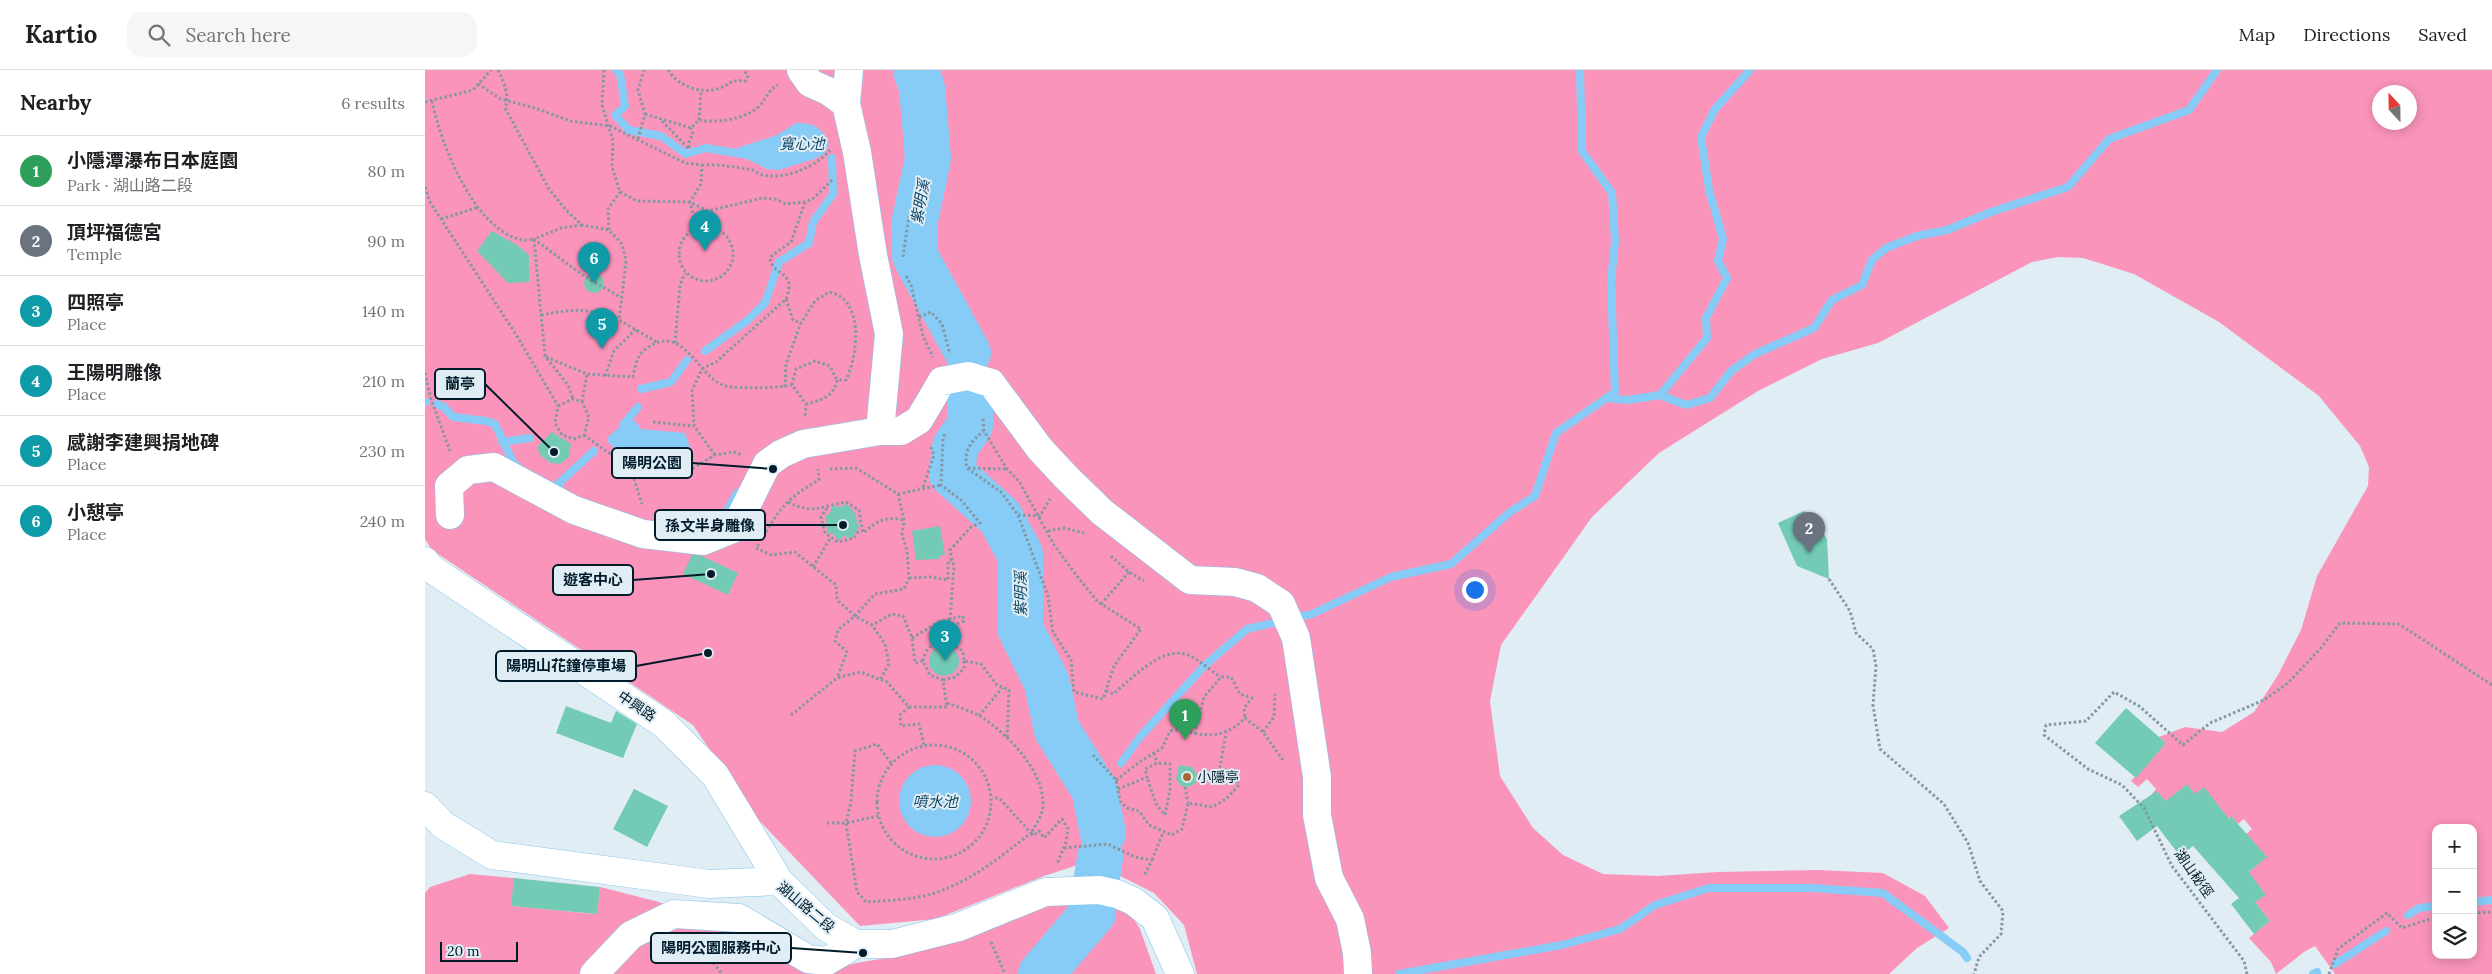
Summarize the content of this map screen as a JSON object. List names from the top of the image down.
{
  "streets": {
    "street": ["中興路", "湖山路二段"],
    "path": ["湖山秘徑"]
  },
  "crossings": [
    ["中興路", "湖山路二段"]
  ],
  "water": ["寬心池", "紫明溪", "噴水池"],
  "places": [
    "蘭亭",
    "陽明公園",
    "孫文半身雕像",
    "遊客中心",
    "陽明山花鐘停車場",
    "小隱亭",
    "陽明公園服務中心"
  ],
  "scale_bar": "20 m",
  "north": "top",
  "page": {
    "header": "Kartio",
    "search": "Search here",
    "nav": ["Map", "Directions", "Saved"],
    "heading": ["Nearby", "6 results"],
    "list": [
      {
        "mark": "1",
        "name": "小隱潭瀑布日本庭園",
        "note": "Park · 湖山路二段",
        "value": "80 m"
      },
      {
        "mark": "2",
        "name": "頂坪福德宮",
        "note": "Temple",
        "value": "90 m"
      },
      {
        "mark": "3",
        "name": "四照亭",
        "note": "Place",
        "value": "140 m"
      },
      {
        "mark": "4",
        "name": "王陽明雕像",
        "note": "Place",
        "value": "210 m"
      },
      {
        "mark": "5",
        "name": "感謝李建興捐地碑",
        "note": "Place",
        "value": "230 m"
      },
      {
        "mark": "6",
        "name": "小憇亭",
        "note": "Place",
        "value": "240 m"
      }
    ],
    "pins": [
      "4",
      "6",
      "5",
      "2",
      "3",
      "1"
    ],
    "map_buttons": ["+", "−"],
    "scale": "20 m"
  }
}
